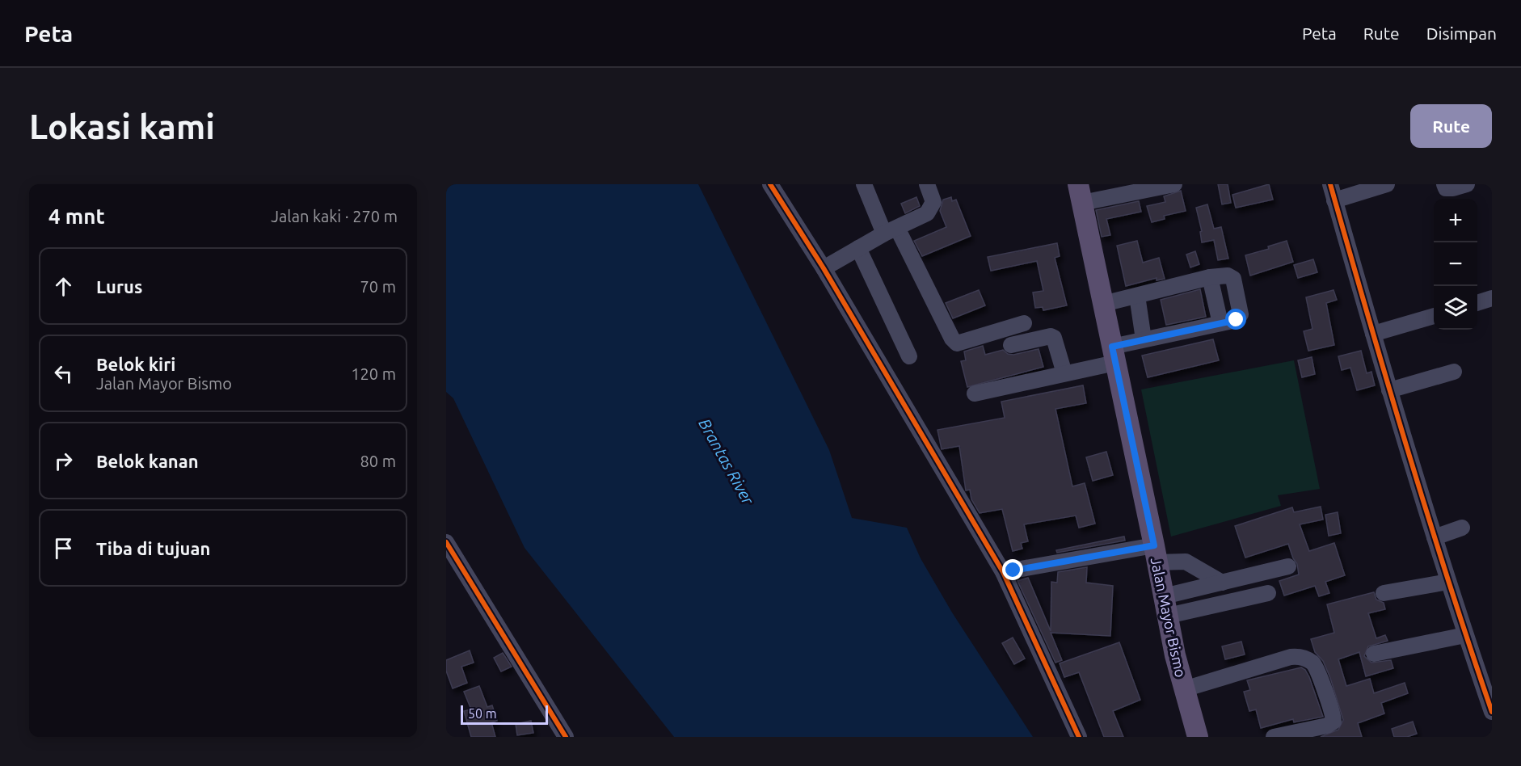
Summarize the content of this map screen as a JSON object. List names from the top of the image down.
{
  "streets": {
    "main road": ["Jalan Mayor Bismo"]
  },
  "water": ["Brantas River"],
  "scale_bar": "50 m",
  "page": {
    "header": "Peta",
    "nav": ["Peta", "Rute", "Disimpan"],
    "buttons": "Rute",
    "title": "Lokasi kami",
    "heading": ["4 mnt", "Jalan kaki · 270 m"],
    "map_buttons": ["+", "−"],
    "list": [
      ["Lurus", "70 m"],
      ["Belok kiri", "Jalan Mayor Bismo", "120 m"],
      ["Belok kanan", "80 m"],
      "Tiba di tujuan"
    ],
    "scale": "50 m"
  }
}
